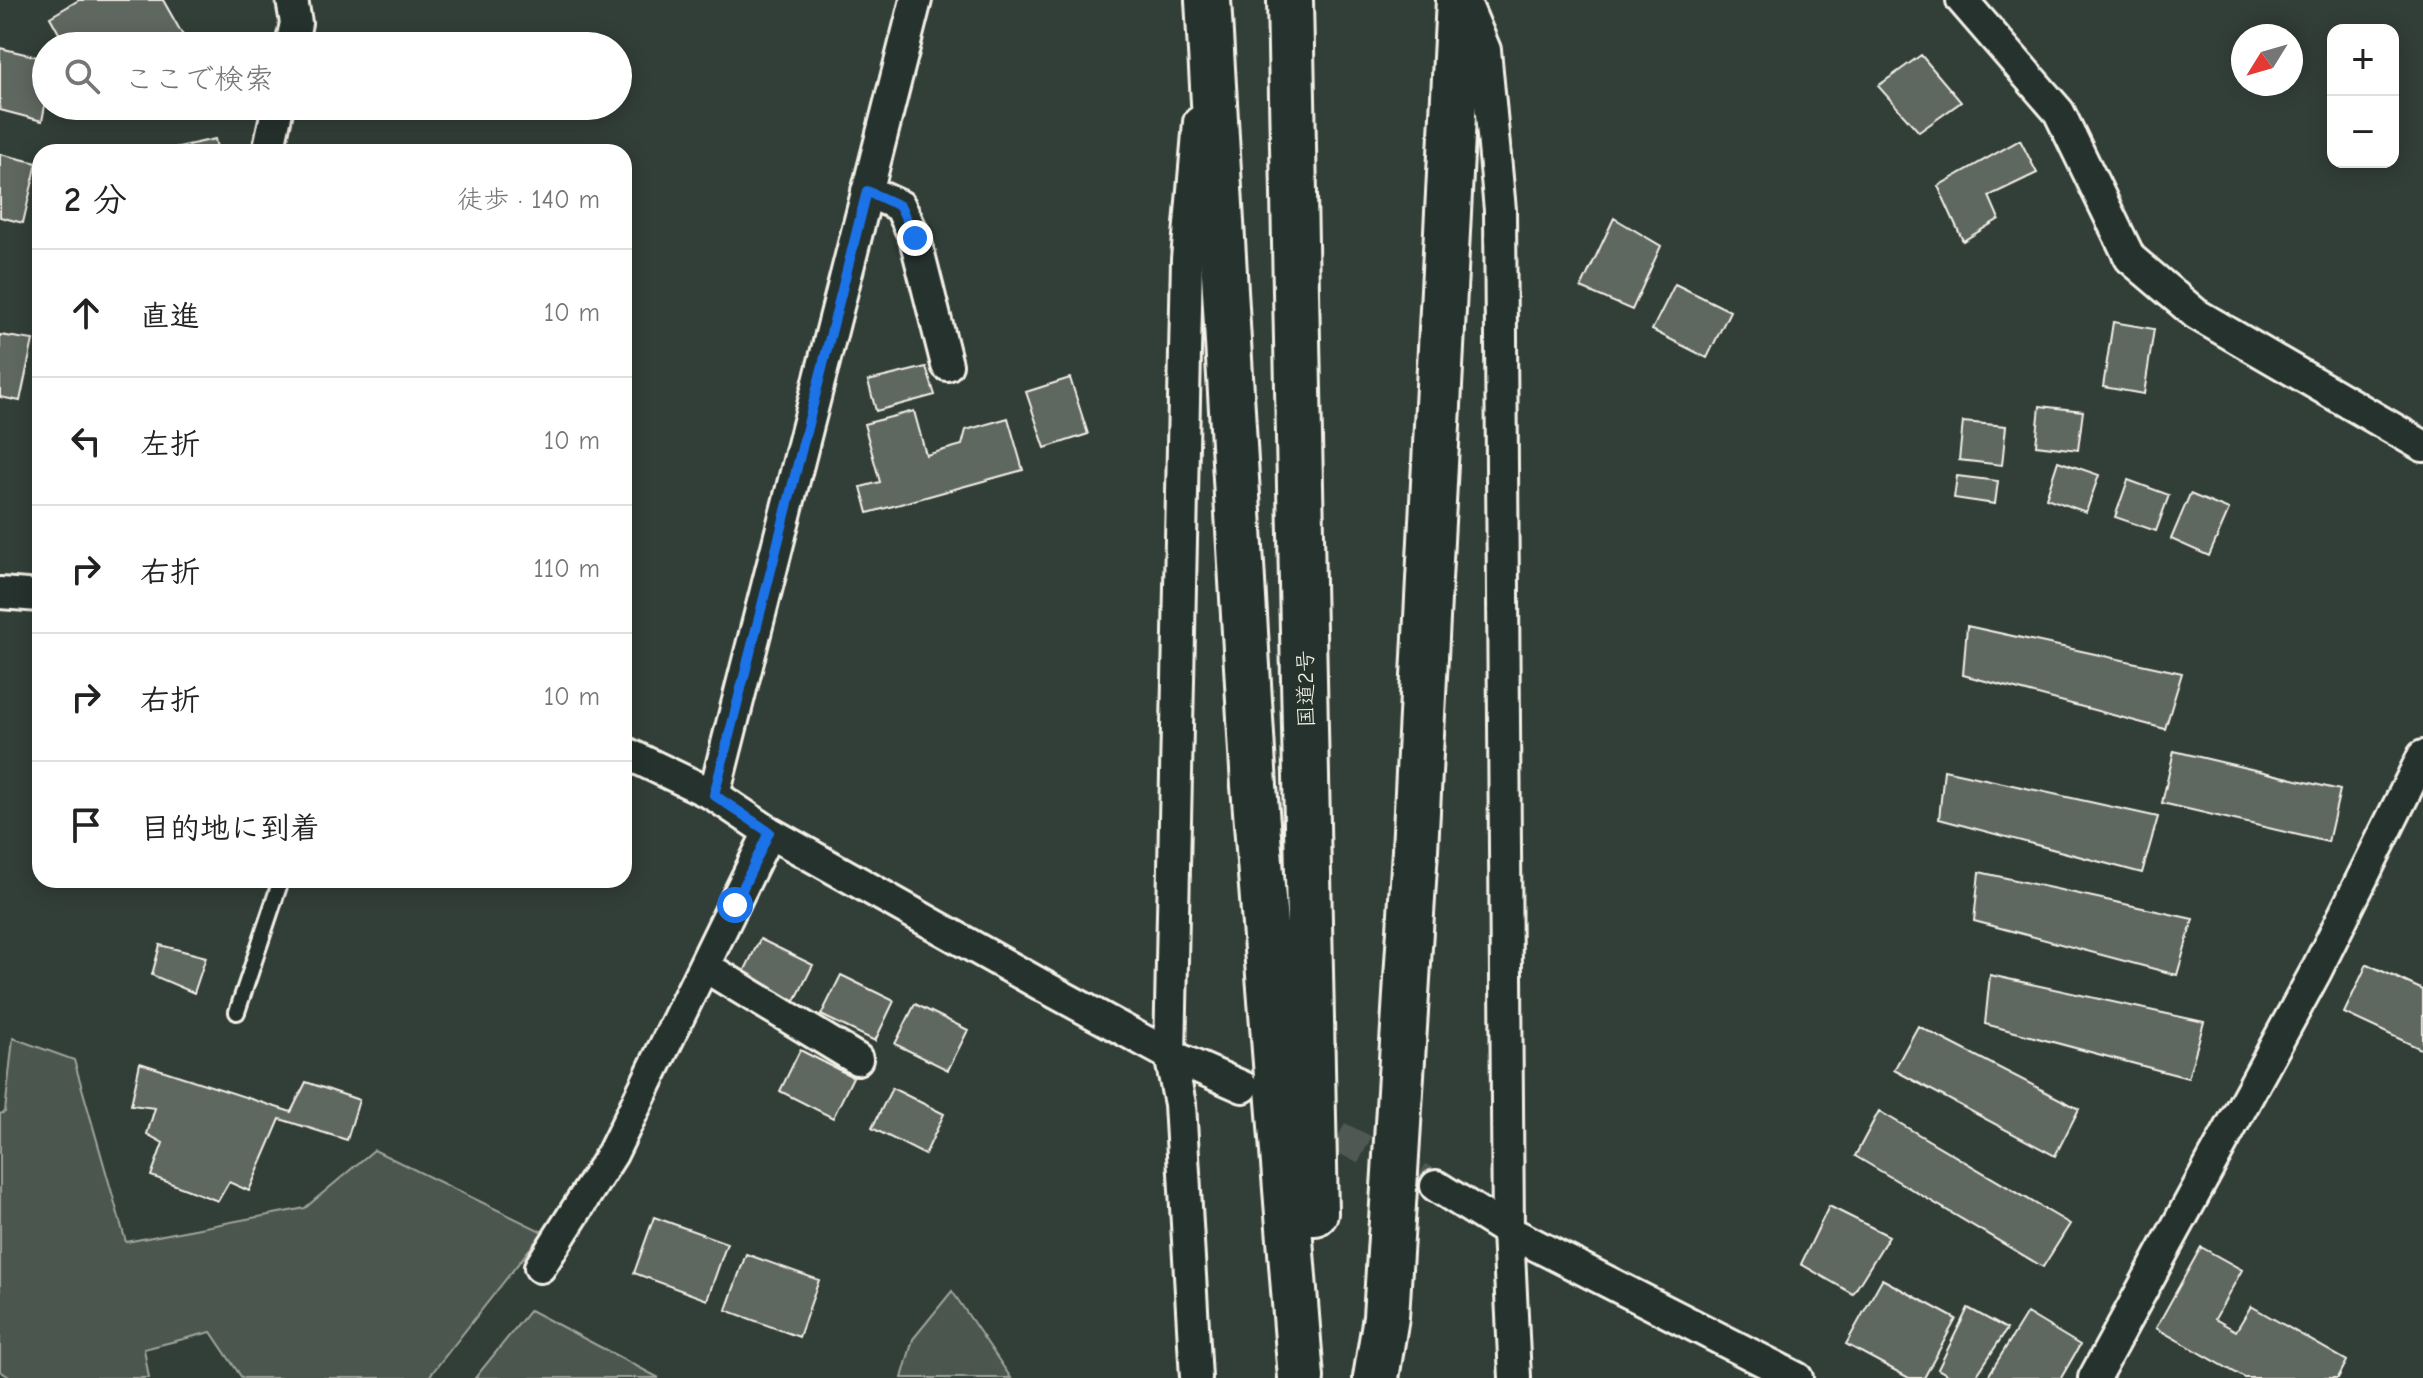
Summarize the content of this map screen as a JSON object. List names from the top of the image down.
{
  "streets": {
    "highway": ["国道2号"]
  },
  "north": "bottom left",
  "page": {
    "map_buttons": ["+", "−"],
    "search": "ここで検索",
    "heading": ["2 分", "徒歩 · 140 m"],
    "list": [
      ["直進", "10 m"],
      ["左折", "10 m"],
      ["右折", "110 m"],
      ["右折", "10 m"],
      "目的地に到着"
    ]
  }
}
